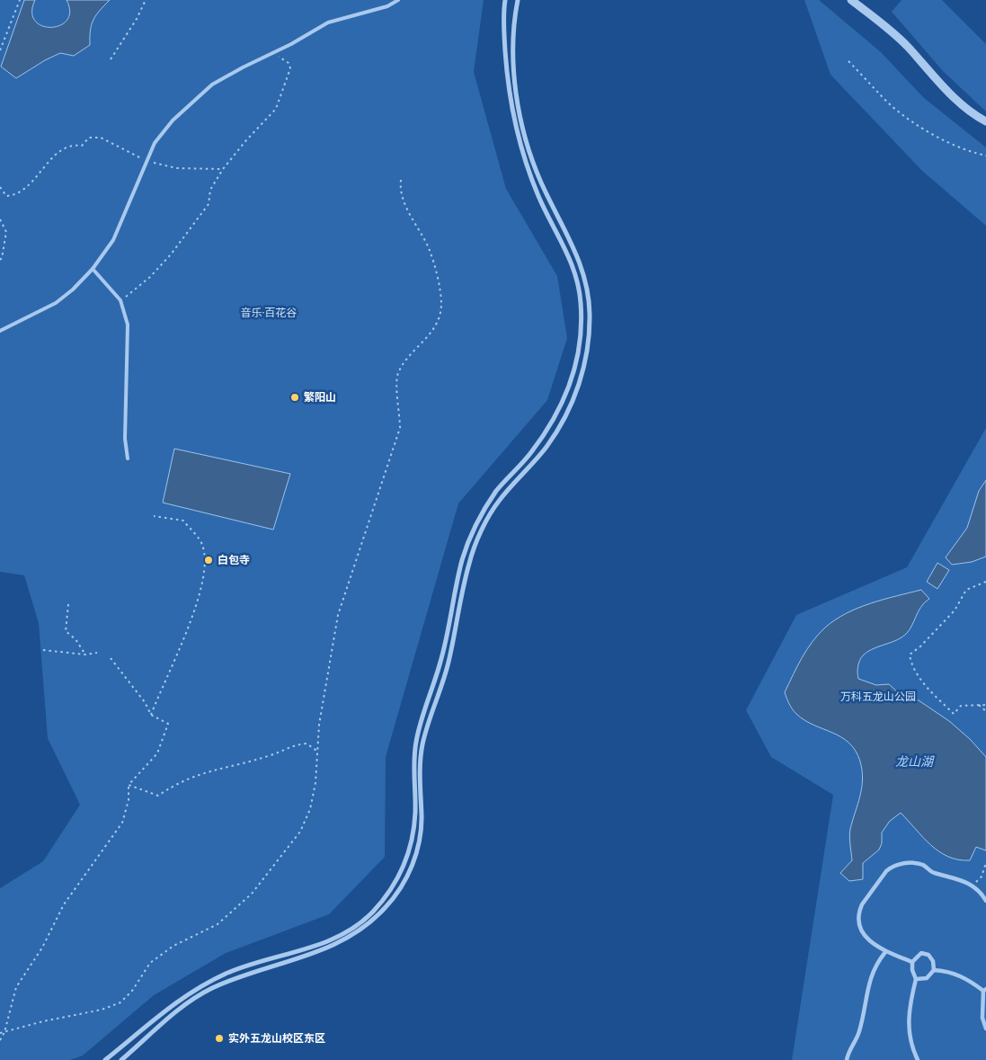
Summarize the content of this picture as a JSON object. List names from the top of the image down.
{
  "water": ["龙山湖"],
  "parks": ["音乐·百花谷", "万科五龙山公园"],
  "places": ["繁阳山", "白包寺", "实外五龙山校区东区"]
}
